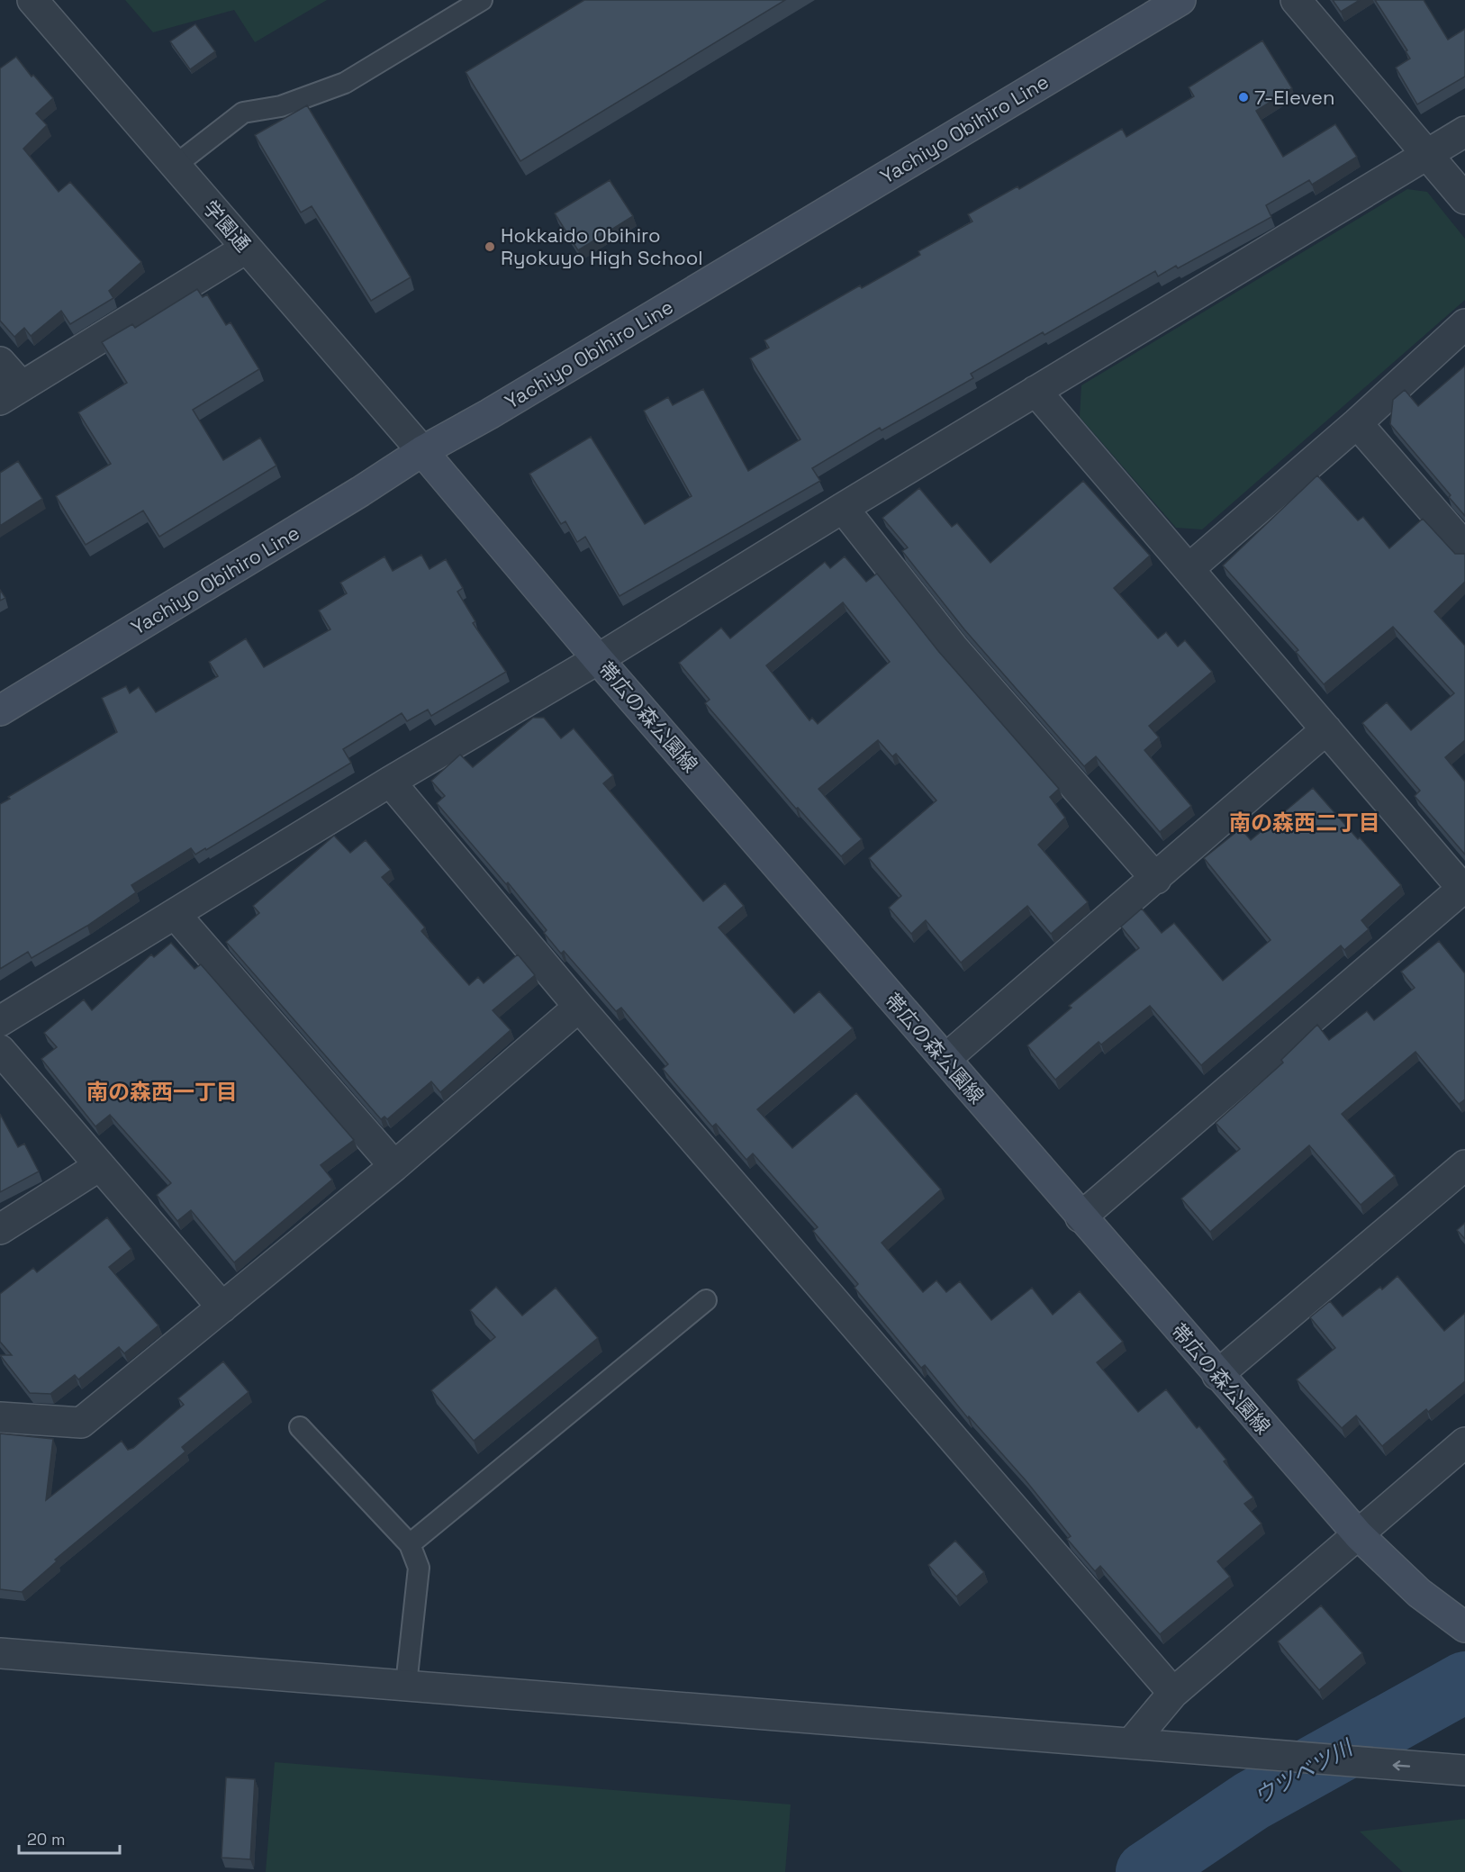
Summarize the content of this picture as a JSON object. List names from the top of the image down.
{
  "streets": {
    "main road": ["Yachiyo Obihiro Line", "帯広の森公園線"],
    "street": ["学園通"]
  },
  "crossings": [
    ["Yachiyo Obihiro Line", "学園通"],
    ["Yachiyo Obihiro Line", "帯広の森公園線"],
    ["学園通", "帯広の森公園線"]
  ],
  "districts": ["南の森西二丁目", "南の森西一丁目"],
  "water": ["ウツベツ川"],
  "places": ["7-Eleven", "Hokkaido Obihiro Ryokuyo High School"],
  "scale_bar": "20 m"
}
